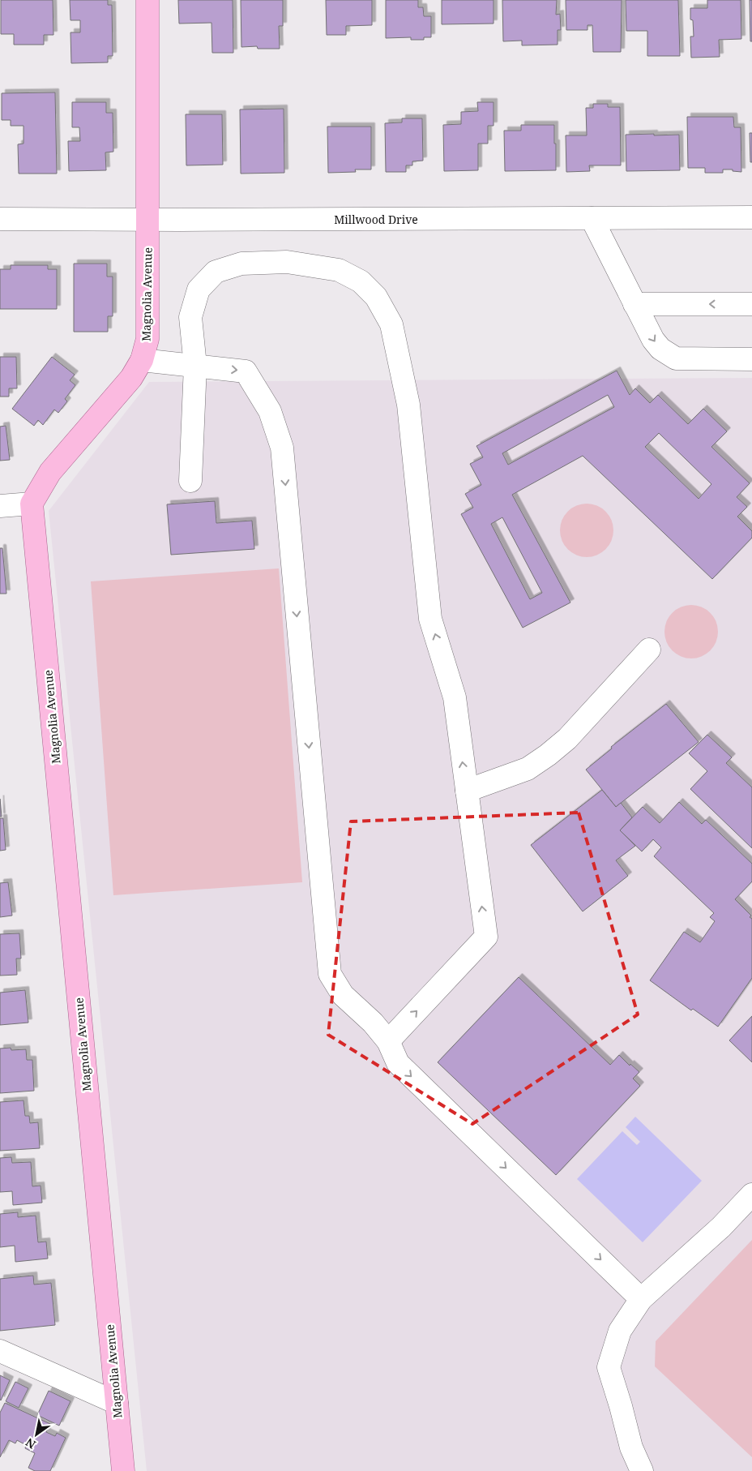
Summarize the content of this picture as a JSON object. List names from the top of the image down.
{
  "streets": {
    "main road": ["Magnolia Avenue"],
    "street": ["Millwood Drive"]
  },
  "crossings": [
    ["Millwood Drive", "Magnolia Avenue"]
  ],
  "north": "bottom left"
}
